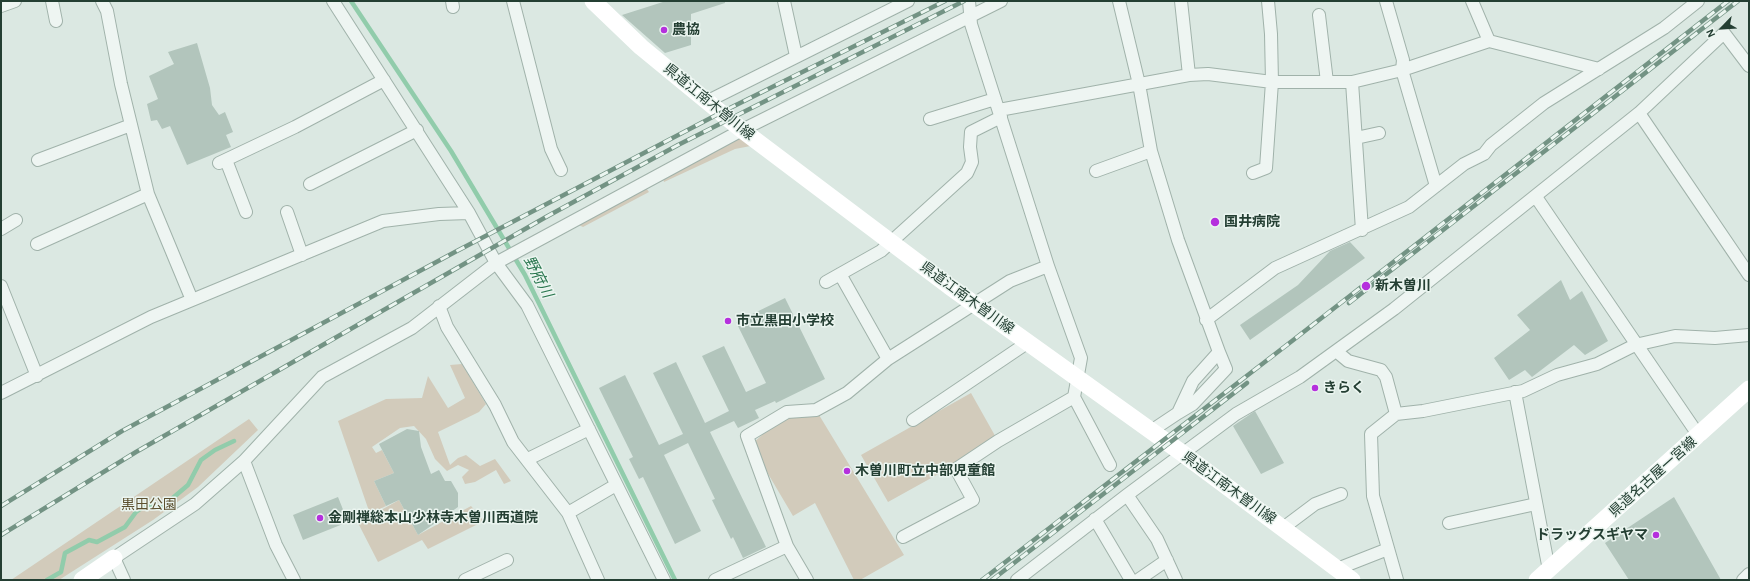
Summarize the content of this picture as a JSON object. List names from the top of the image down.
{
  "streets": {
    "main road": ["県道江南木曽川線", "県道名古屋一宮線"]
  },
  "water": ["野府川"],
  "parks": ["黒田公園"],
  "places": [
    "農協",
    "国井病院",
    "新木曽川",
    "市立黒田小学校",
    "きらく",
    "木曽川町立中部児童館",
    "金剛禅総本山少林寺木曽川西道院",
    "ドラッグスギヤマ"
  ],
  "north": "bottom left"
}
